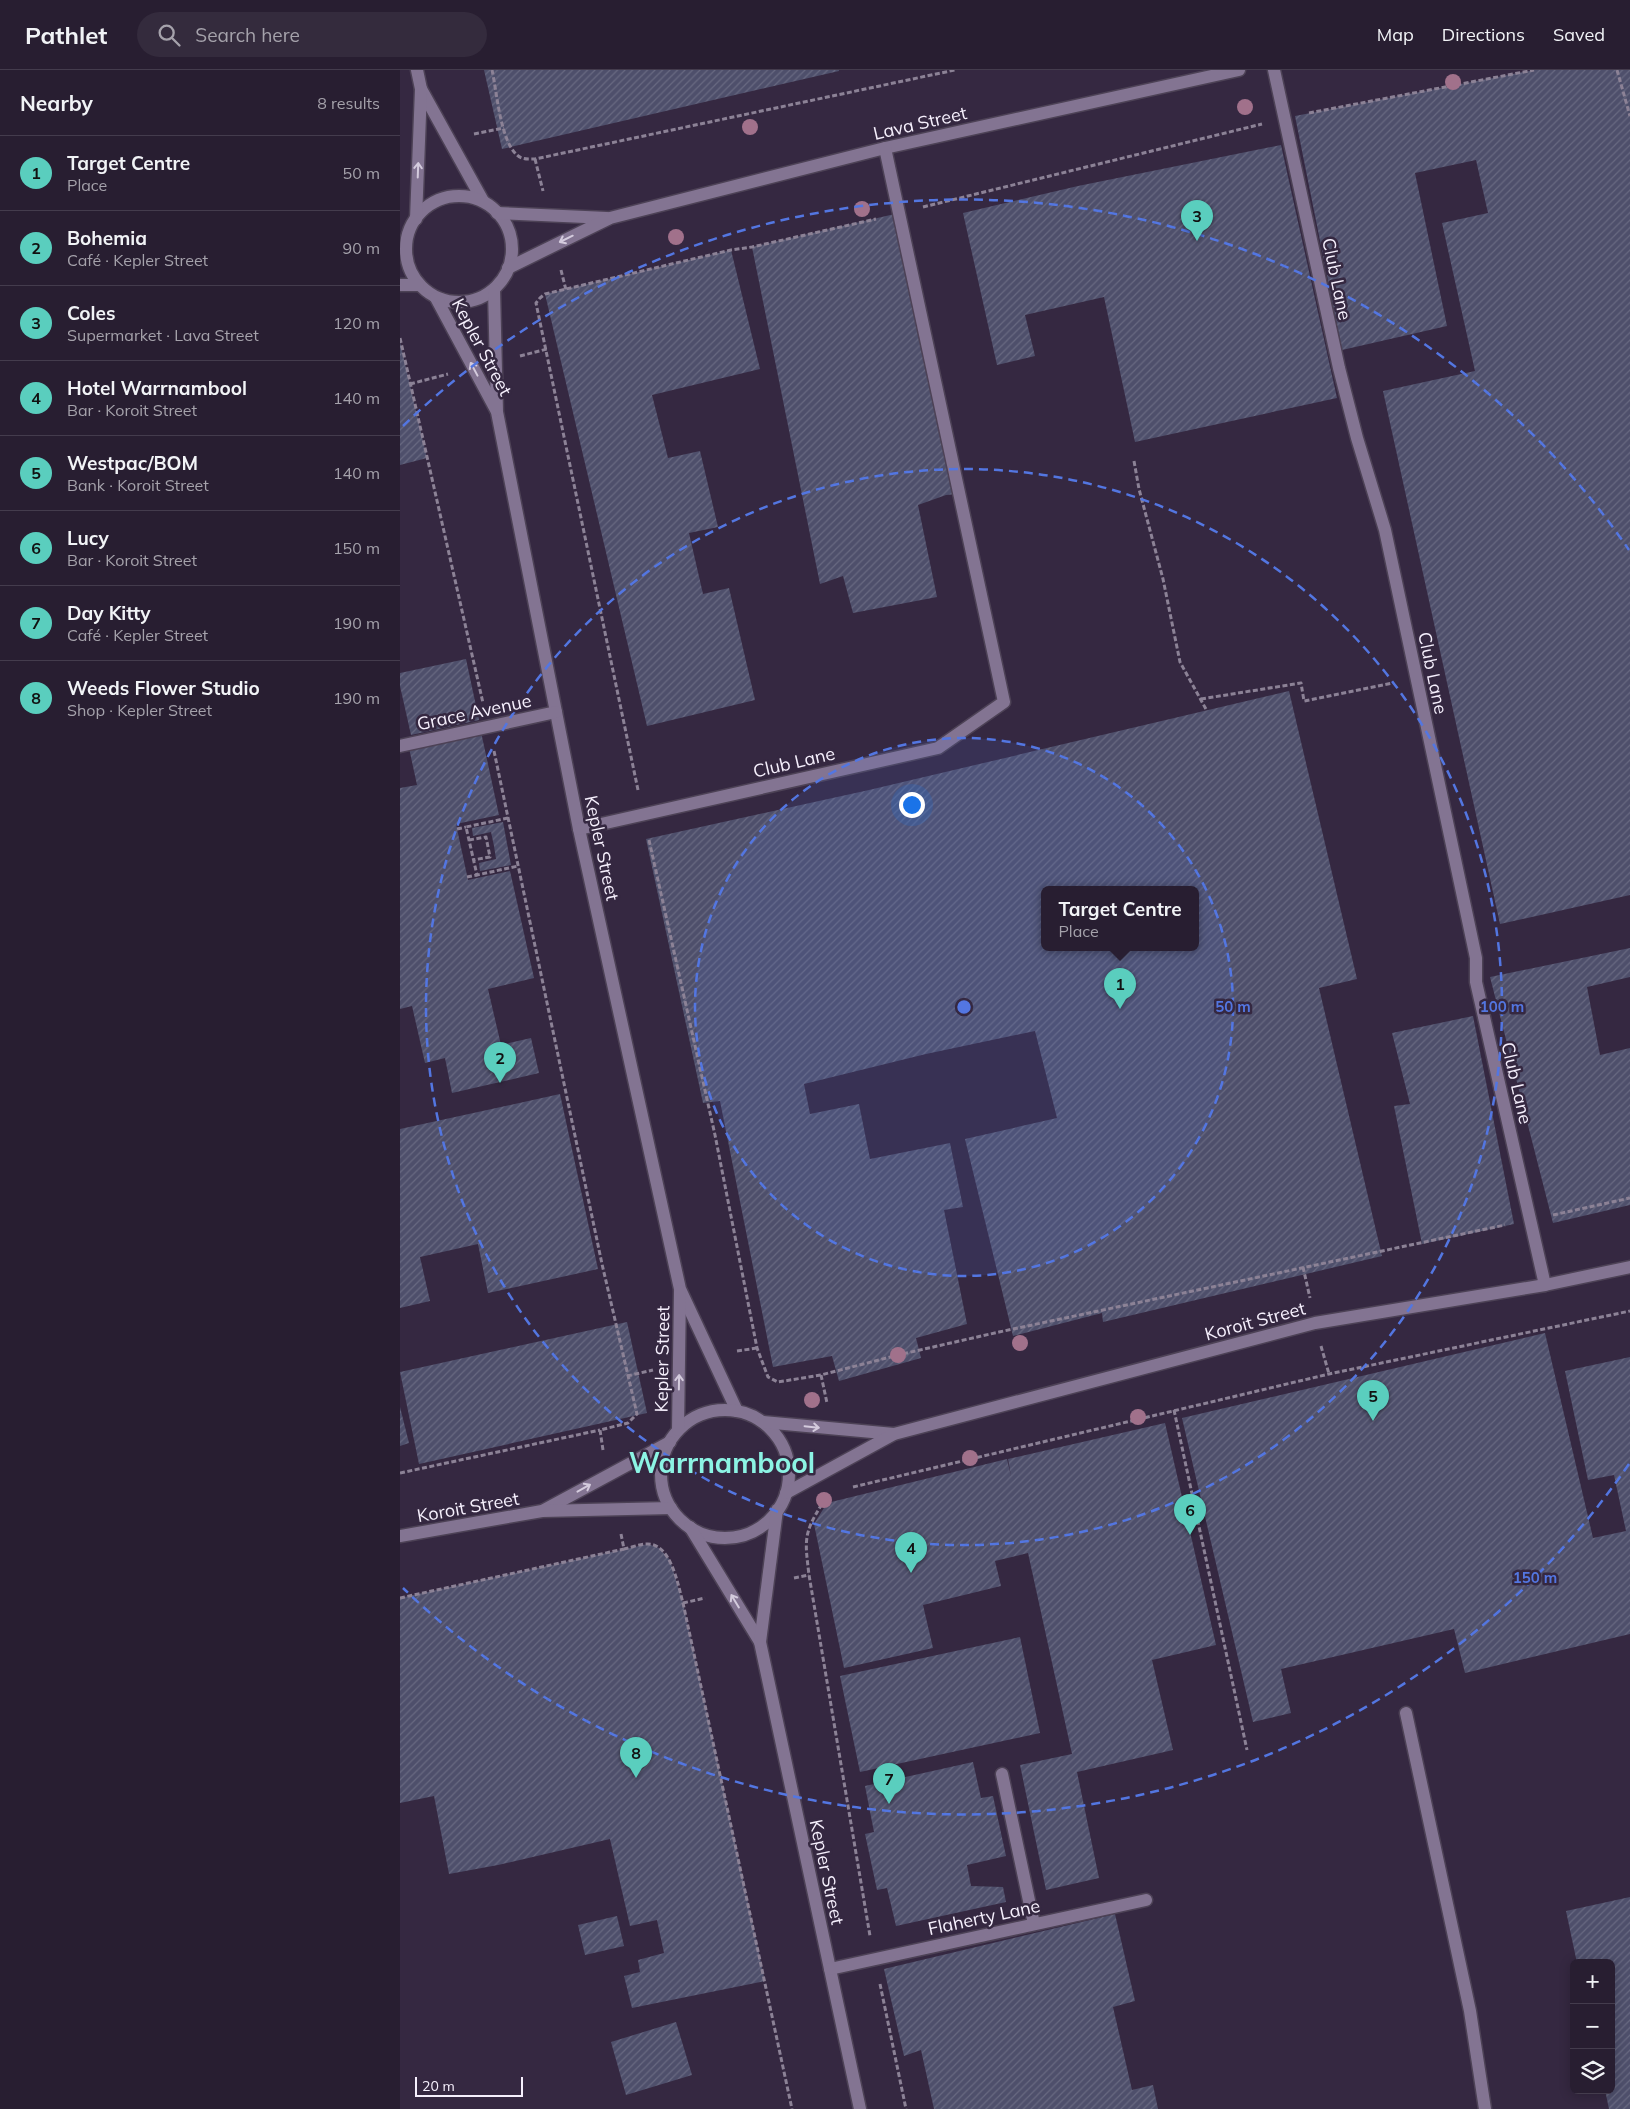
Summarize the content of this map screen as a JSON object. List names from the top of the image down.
{
  "streets": {
    "street": [
      "Lava Street",
      "Club Lane",
      "Kepler Street",
      "Grace Avenue",
      "Koroit Street",
      "Flaherty Lane"
    ]
  },
  "crossings": [
    ["Lava Street", "Club Lane"],
    ["Lava Street", "Kepler Street"],
    ["Club Lane", "Kepler Street"],
    ["Club Lane", "Koroit Street"],
    ["Kepler Street", "Grace Avenue"],
    ["Kepler Street", "Koroit Street"],
    ["Kepler Street", "Flaherty Lane"]
  ],
  "districts": ["Warrnambool"],
  "scale_bar": "20 m",
  "page": {
    "header": "Pathlet",
    "search": "Search here",
    "nav": ["Map", "Directions", "Saved"],
    "heading": ["Nearby", "8 results"],
    "list": [
      {
        "mark": "1",
        "name": "Target Centre",
        "note": "Place",
        "value": "50 m"
      },
      {
        "mark": "2",
        "name": "Bohemia",
        "note": "Café · Kepler Street",
        "value": "90 m"
      },
      {
        "mark": "3",
        "name": "Coles",
        "note": "Supermarket · Lava Street",
        "value": "120 m"
      },
      {
        "mark": "4",
        "name": "Hotel Warrnambool",
        "note": "Bar · Koroit Street",
        "value": "140 m"
      },
      {
        "mark": "5",
        "name": "Westpac/BOM",
        "note": "Bank · Koroit Street",
        "value": "140 m"
      },
      {
        "mark": "6",
        "name": "Lucy",
        "note": "Bar · Koroit Street",
        "value": "150 m"
      },
      {
        "mark": "7",
        "name": "Day Kitty",
        "note": "Café · Kepler Street",
        "value": "190 m"
      },
      {
        "mark": "8",
        "name": "Weeds Flower Studio",
        "note": "Shop · Kepler Street",
        "value": "190 m"
      }
    ],
    "pins": [
      "3",
      "1",
      "2",
      "5",
      "6",
      "4",
      "8",
      "7"
    ],
    "popup": ["Target Centre", "Place"],
    "map_buttons": ["+", "−"],
    "scale": "20 m"
  },
  "rings": ["50 m", "100 m", "150 m"]
}
